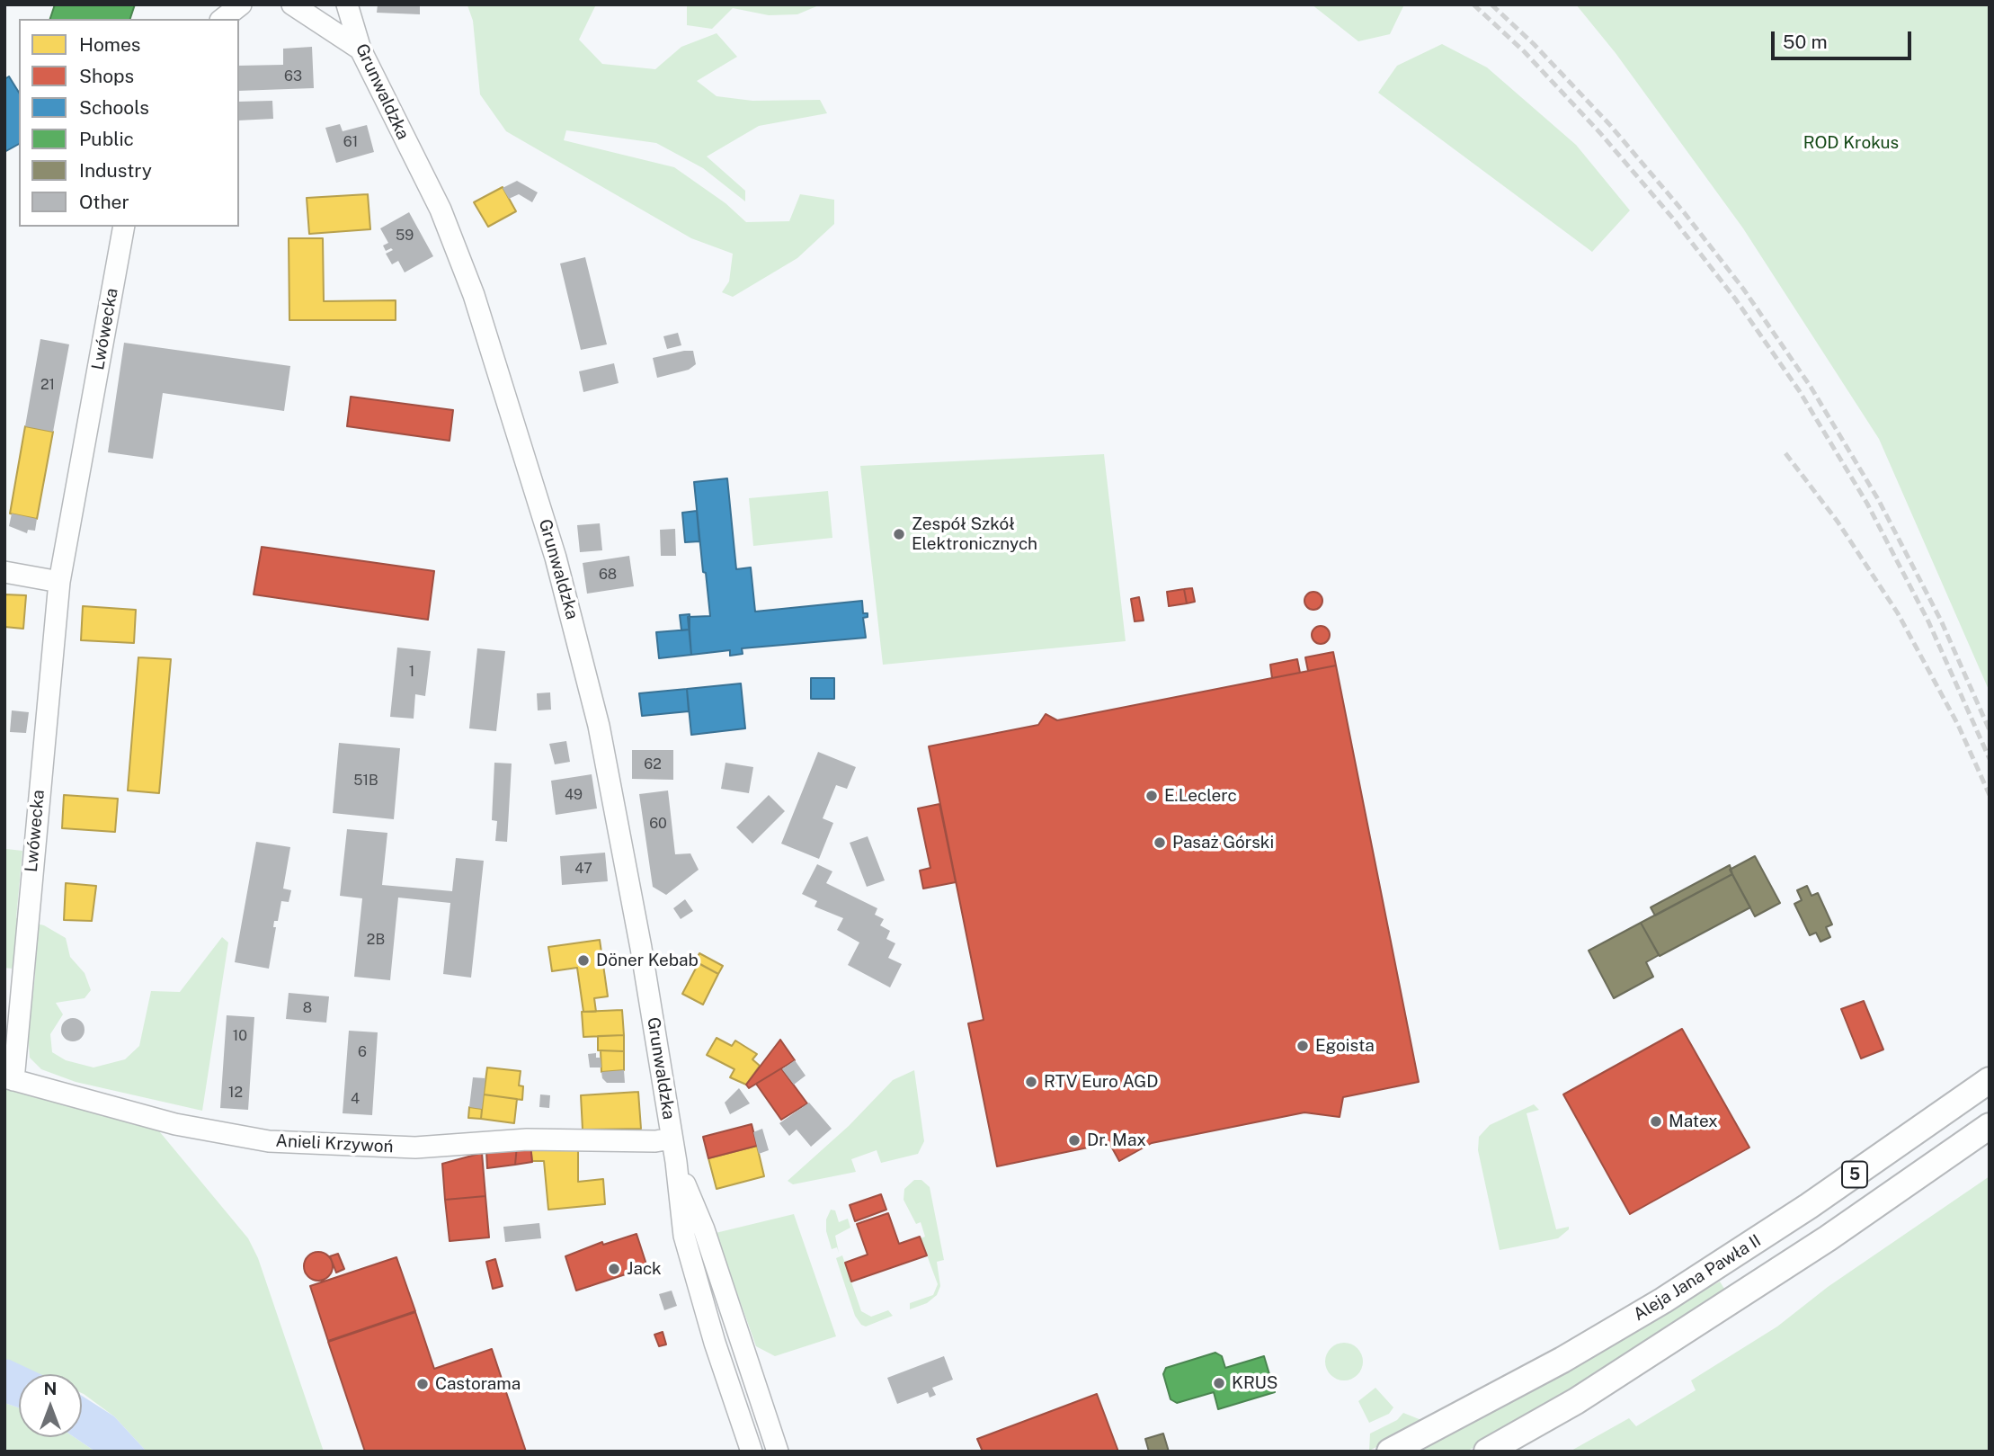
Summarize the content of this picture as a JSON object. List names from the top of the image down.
{
  "streets": {
    "main road": ["5", "Aleja Jana Pawła II"],
    "street": ["Grunwaldzka", "Lwówecka", "Anieli Krzywoń"]
  },
  "crossings": [
    ["Grunwaldzka", "Anieli Krzywoń"],
    ["Lwówecka", "Anieli Krzywoń"]
  ],
  "parks": ["ROD Krokus"],
  "places": [
    "Zespół Szkół Elektronicznych",
    "E.Leclerc",
    "Pasaż Górski",
    "Döner Kebab",
    "Egoista",
    "RTV Euro AGD",
    "Matex",
    "Dr. Max",
    "Jack",
    "KRUS",
    "Castorama"
  ],
  "house_numbers": [
    "63",
    "61",
    "59",
    "21",
    "68",
    "1",
    "62",
    "51B",
    "49",
    "60",
    "47",
    "2B",
    "8",
    "10",
    "6",
    "12",
    "4"
  ],
  "legend": [
    "Homes",
    "Shops",
    "Schools",
    "Public",
    "Industry",
    "Other"
  ],
  "scale_bar": "50 m",
  "north": "top"
}
